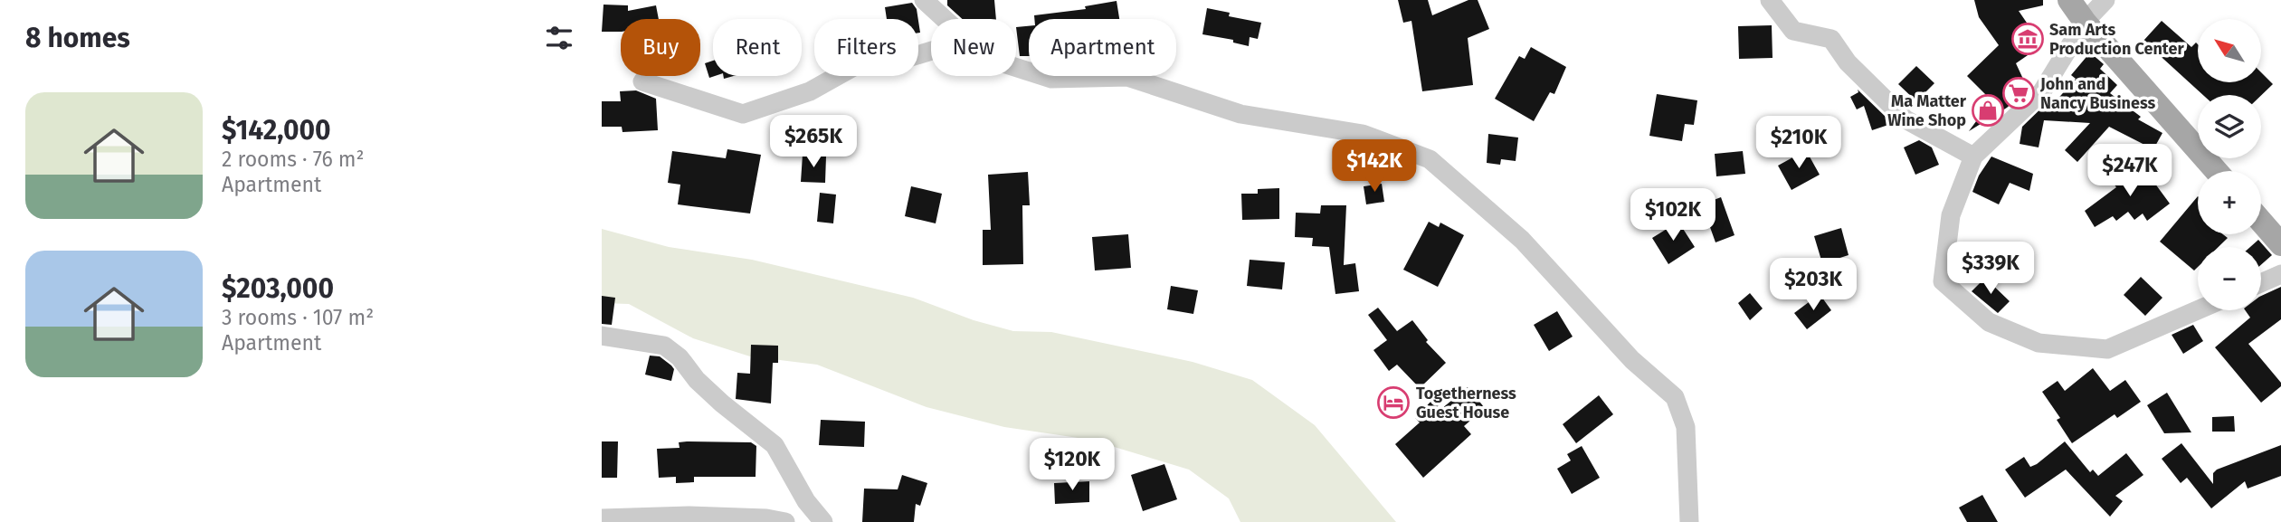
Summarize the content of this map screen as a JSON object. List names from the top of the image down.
{
  "places": {
    "museum": ["Sam Arts Production Center"],
    "supermarket": ["John and Nancy Business"],
    "shop": ["Ma Matter Wine Shop"],
    "hotel": ["Togetherness Guest House"]
  },
  "north": "top left",
  "page": {
    "heading": "8 homes",
    "map_buttons": ["+", "−"],
    "chip": [
      "Buy",
      "Rent",
      "Filters",
      "New",
      "Apartment"
    ],
    "list": [
      {
        "name": "$142,000",
        "note": "2 rooms · 76 m² · Apartment"
      },
      {
        "name": "$203,000",
        "note": "3 rooms · 107 m² · Apartment"
      }
    ],
    "price": [
      "$265K",
      "$210K",
      "$142K",
      "$247K",
      "$102K",
      "$339K",
      "$203K",
      "$120K"
    ]
  }
}
